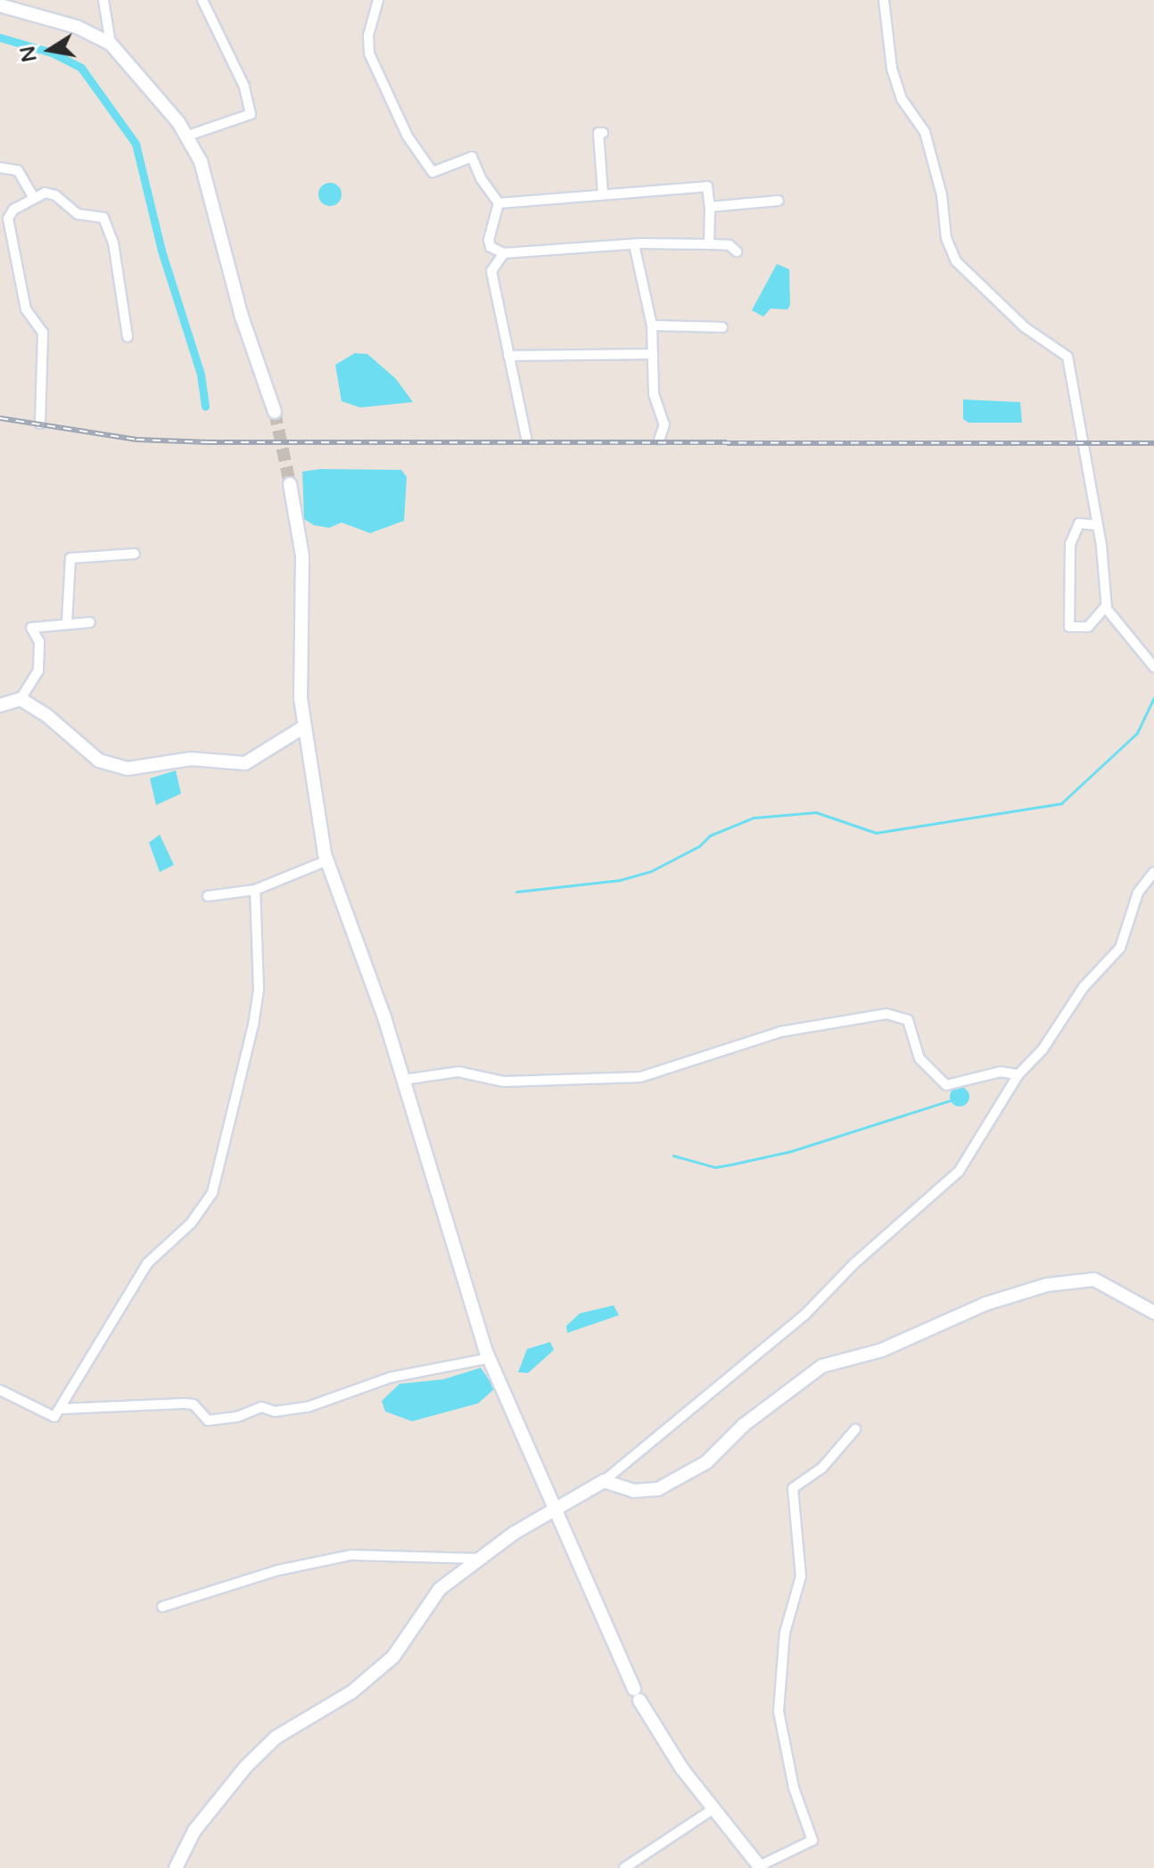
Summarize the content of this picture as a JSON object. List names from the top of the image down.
{
  "north": "left"
}
